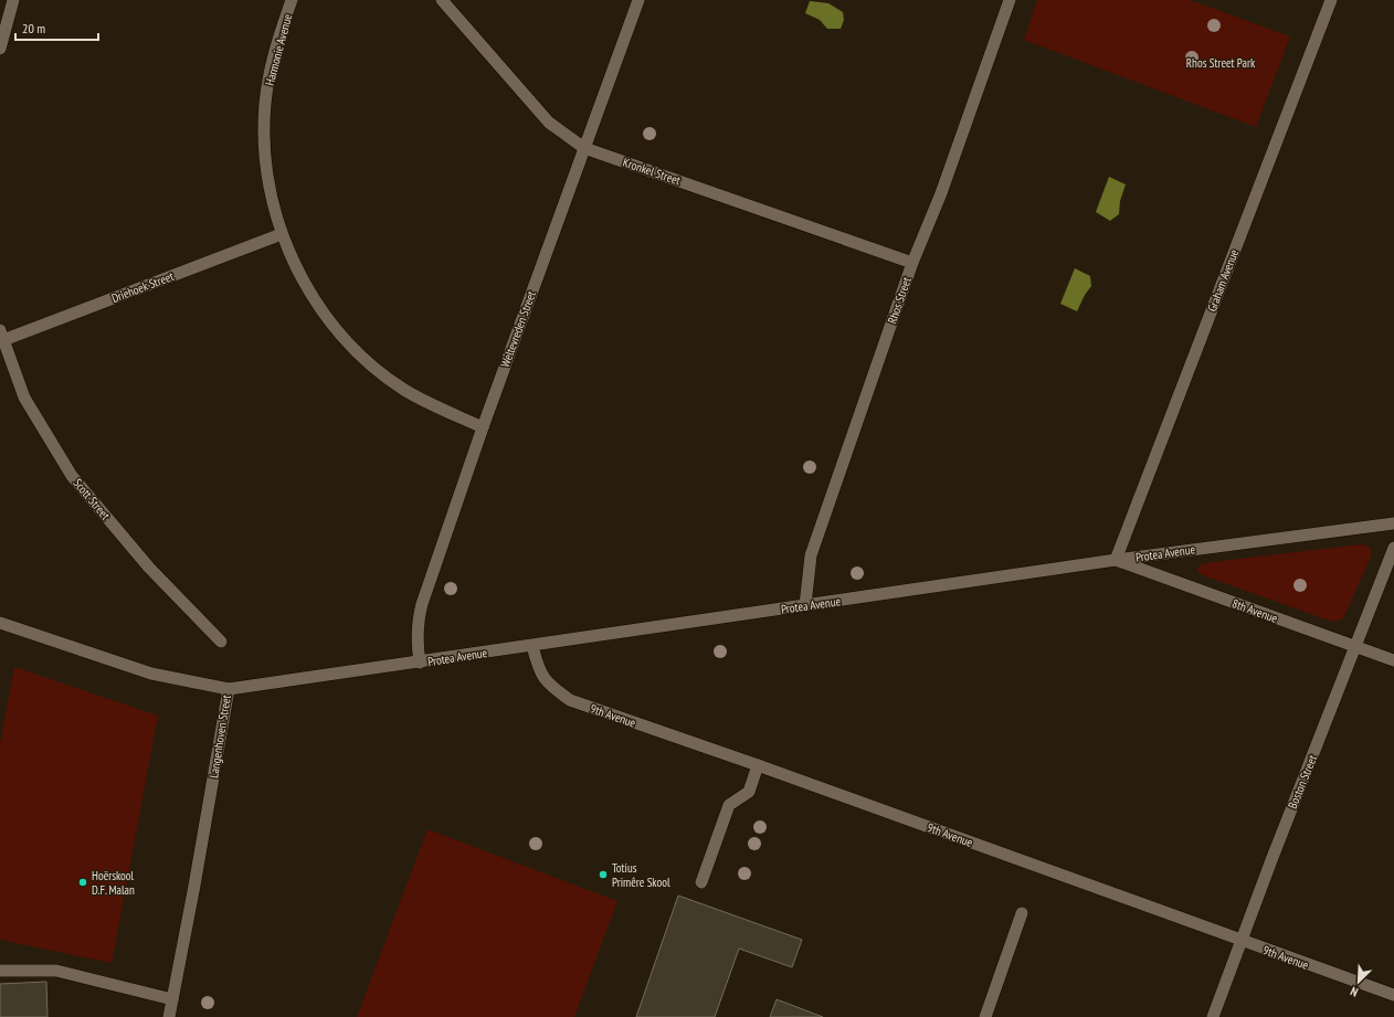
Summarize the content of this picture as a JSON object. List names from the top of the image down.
{
  "streets": {
    "street": [
      "Harmonie Avenue",
      "Kronkel Street",
      "Graham Avenue",
      "Driehoek Street",
      "Rhos Street",
      "Weltevreden Street",
      "Scott Street",
      "Protea Avenue",
      "8th Avenue",
      "9th Avenue",
      "Langenhoven Street",
      "Boston Street"
    ]
  },
  "crossings": [
    ["Harmonie Avenue", "Driehoek Street"],
    ["Harmonie Avenue", "Weltevreden Street"],
    ["Kronkel Street", "Rhos Street"],
    ["Kronkel Street", "Weltevreden Street"],
    ["Graham Avenue", "Protea Avenue"],
    ["Graham Avenue", "8th Avenue"],
    ["Driehoek Street", "Scott Street"],
    ["Rhos Street", "Protea Avenue"],
    ["Weltevreden Street", "Protea Avenue"],
    ["Protea Avenue", "8th Avenue"],
    ["Protea Avenue", "9th Avenue"],
    ["Protea Avenue", "Langenhoven Street"],
    ["8th Avenue", "Boston Street"],
    ["9th Avenue", "Boston Street"]
  ],
  "parks": ["Rhos Street Park"],
  "places": ["Totius Primêre Skool", "Hoërskool D.F. Malan"],
  "scale_bar": "20 m",
  "north": "bottom left"
}
